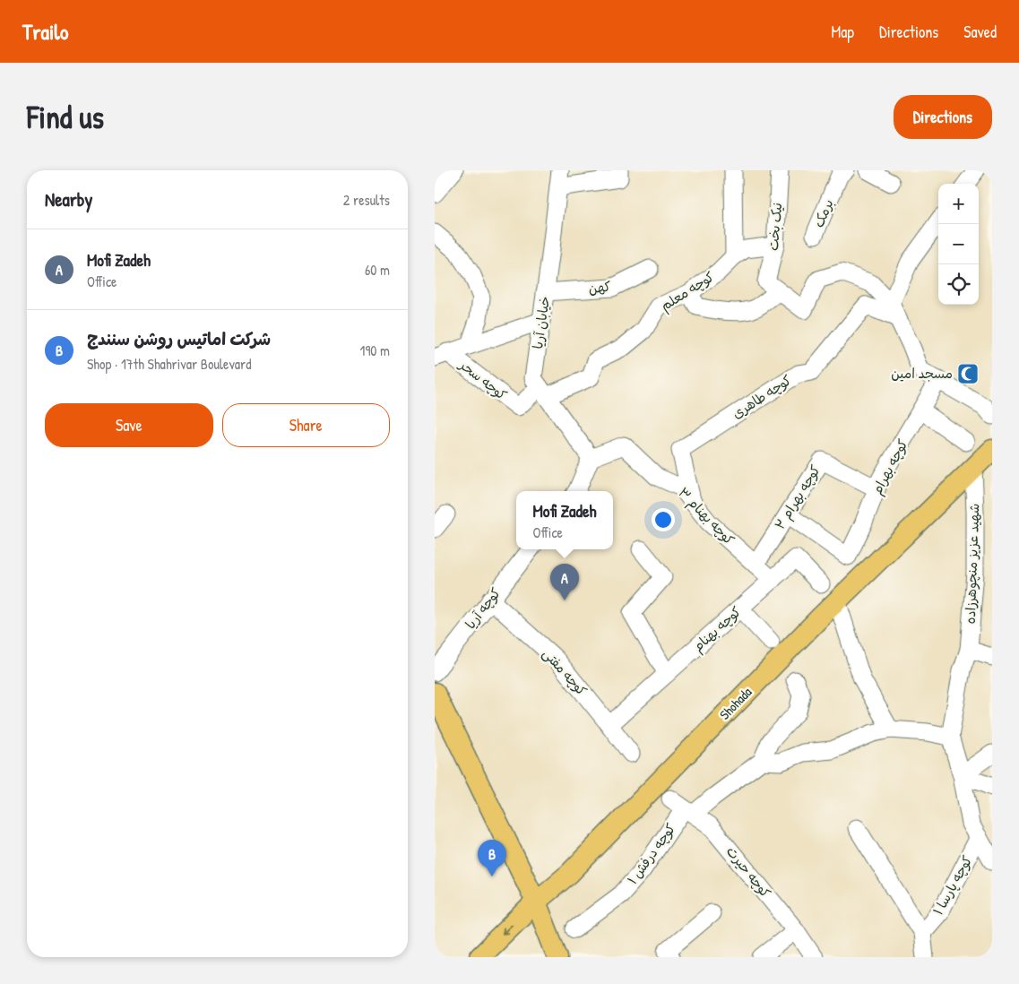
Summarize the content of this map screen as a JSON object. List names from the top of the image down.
{
  "streets": {
    "main road": ["Shohada"],
    "street": [
      "برمک",
      "نیک بخت",
      "کهن",
      "کوچه معلم",
      "خیابان آریا",
      "کوچه سحر",
      "کوچه طاهری",
      "کوچه بهرام",
      "کوچه بهرام ۲",
      "کوچه بهنام ۳",
      "شهید عزیز منچوهرزاده",
      "کوچه آریا",
      "کوچه بهنام",
      "کوچه مفتی",
      "کوچه درفش ۱",
      "کوچه حیرت",
      "کوچه پارسا ۱"
    ]
  },
  "crossings": [
    ["نیک بخت", "کوچه معلم"],
    ["کهن", "خیابان آریا"],
    ["کوچه معلم", "خیابان آریا"],
    ["کوچه معلم", "کوچه سحر"],
    ["خیابان آریا", "کوچه سحر"],
    ["خیابان آریا", "کوچه بهنام ۳"],
    ["کوچه طاهری", "کوچه بهنام ۳"],
    ["کوچه بهرام", "کوچه بهرام ۲"],
    ["کوچه بهرام ۲", "کوچه بهنام ۳"],
    ["کوچه بهنام ۳", "کوچه بهنام"],
    ["شهید عزیز منچوهرزاده", "Shohada"],
    ["کوچه آریا", "کوچه مفتی"],
    ["کوچه بهنام", "کوچه مفتی"],
    ["کوچه درفش ۱", "کوچه حیرت"]
  ],
  "places": {
    "mosque": ["مسجد امین"]
  },
  "page": {
    "header": "Trailo",
    "nav": ["Map", "Directions", "Saved"],
    "buttons": [
      "Directions",
      ["Save", "Share"]
    ],
    "title": "Find us",
    "heading": ["Nearby", "2 results"],
    "map_buttons": ["+", "−"],
    "list": [
      {
        "mark": "A",
        "name": "Mofi Zadeh",
        "note": "Office",
        "value": "60 m"
      },
      {
        "mark": "B",
        "name": "شرکت اماتیس روشن سنندج",
        "note": "Shop · 17th Shahrivar Boulevard",
        "value": "190 m"
      }
    ],
    "popup": ["Mofi Zadeh", "Office"],
    "pins": ["A", "B"]
  }
}
